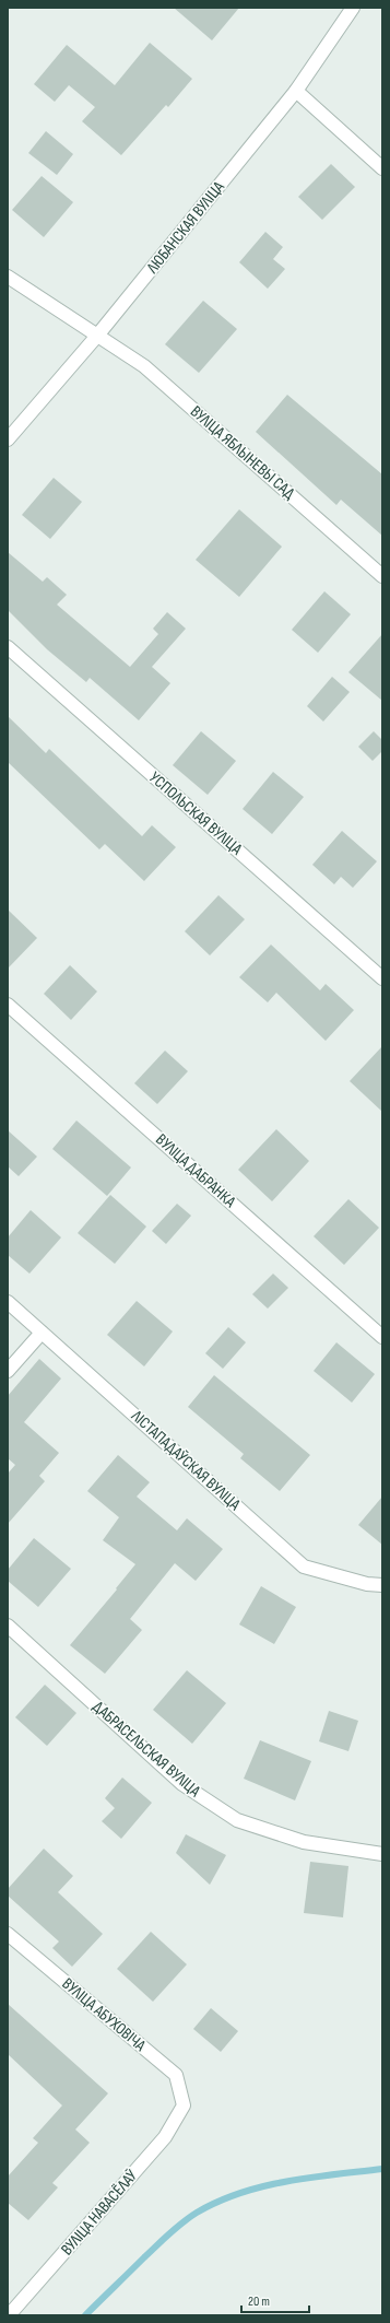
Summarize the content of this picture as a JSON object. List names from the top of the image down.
{
  "streets": {
    "street": [
      "ЛЮБАНСКАЯ ВУЛІЦА",
      "ВУЛІЦА ЯБЛЫНЕВЫ САД",
      "УСПОЛЬСКАЯ ВУЛІЦА",
      "ВУЛІЦА ДАБРАНКА",
      "ЛІСТАПАДАЎСКАЯ ВУЛІЦА",
      "ДАБРАСЕЛЬСКАЯ ВУЛІЦА",
      "ВУЛІЦА АБУХОВІЧА",
      "ВУЛІЦА НАВАСЁЛАЎ"
    ]
  },
  "crossings": [
    ["ЛЮБАНСКАЯ ВУЛІЦА", "ВУЛІЦА ЯБЛЫНЕВЫ САД"],
    ["ВУЛІЦА АБУХОВІЧА", "ВУЛІЦА НАВАСЁЛАЎ"]
  ],
  "scale_bar": "20 m"
}
